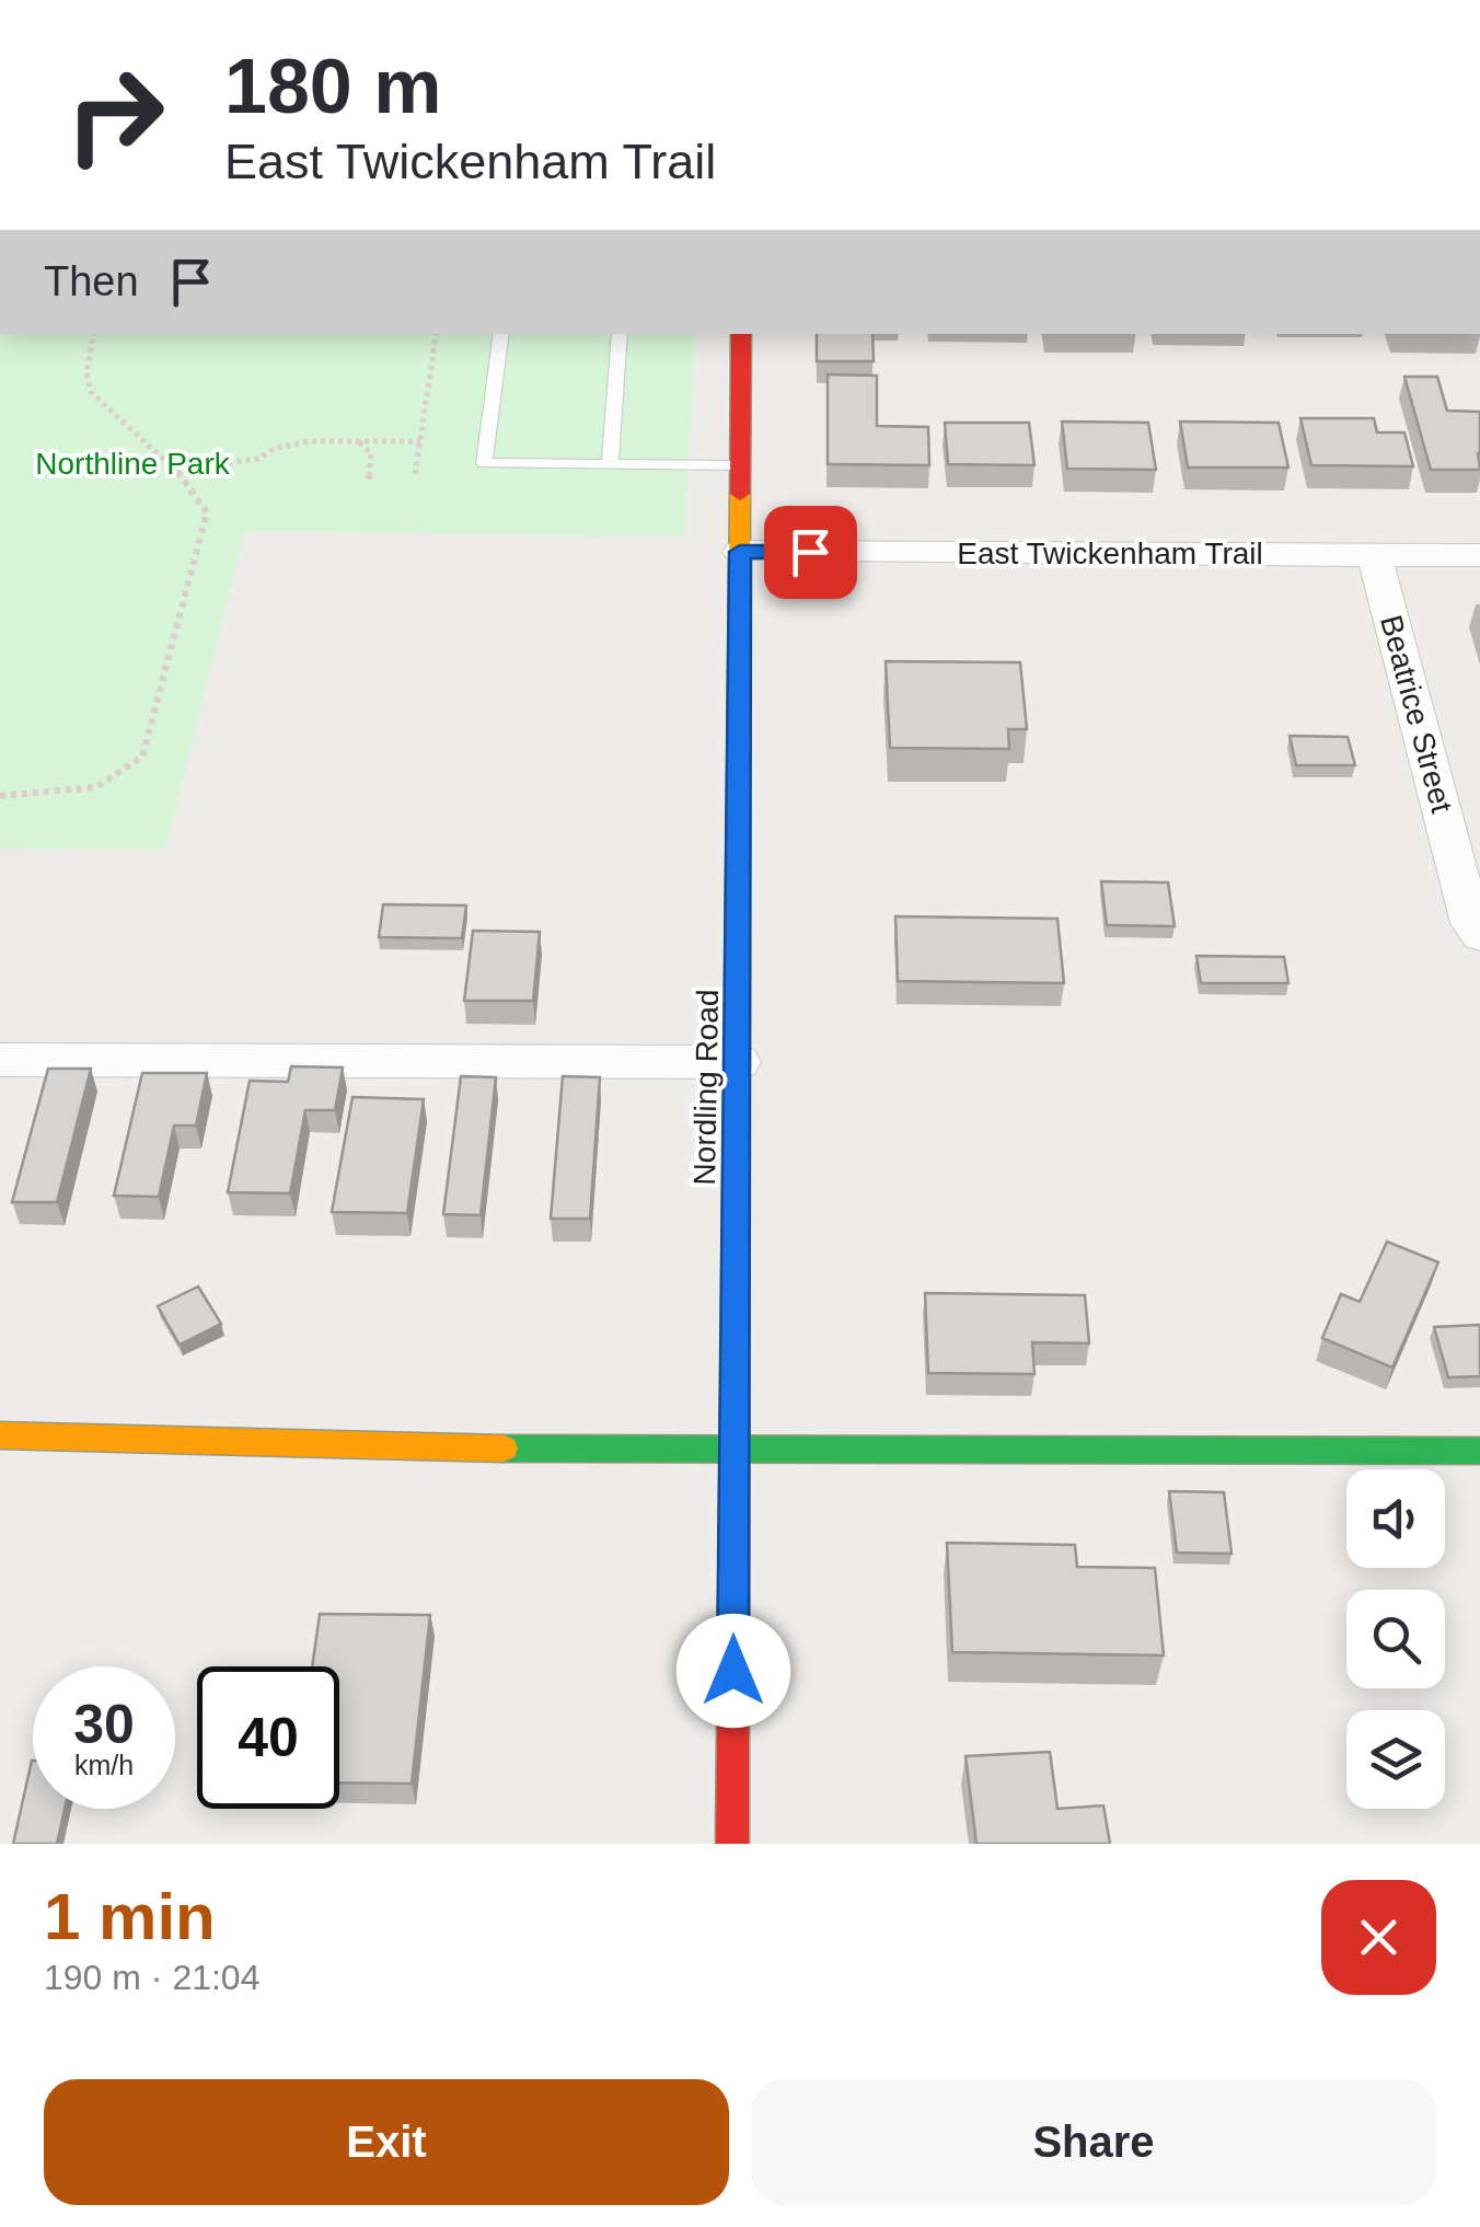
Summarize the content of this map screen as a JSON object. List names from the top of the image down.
{
  "streets": {
    "street": ["East Twickenham Trail", "Beatrice Street", "Nordling Road"]
  },
  "crossings": [
    ["East Twickenham Trail", "Beatrice Street"],
    ["East Twickenham Trail", "Nordling Road"]
  ],
  "parks": ["Northline Park"],
  "page": {
    "turn": ["180 m", "East Twickenham Trail"],
    "then": "Then",
    "speed": "30 km/h",
    "limit": "40",
    "heading": ["1 min", "190 m · 21:04"],
    "buttons": ["Exit", "Share"]
  }
}
